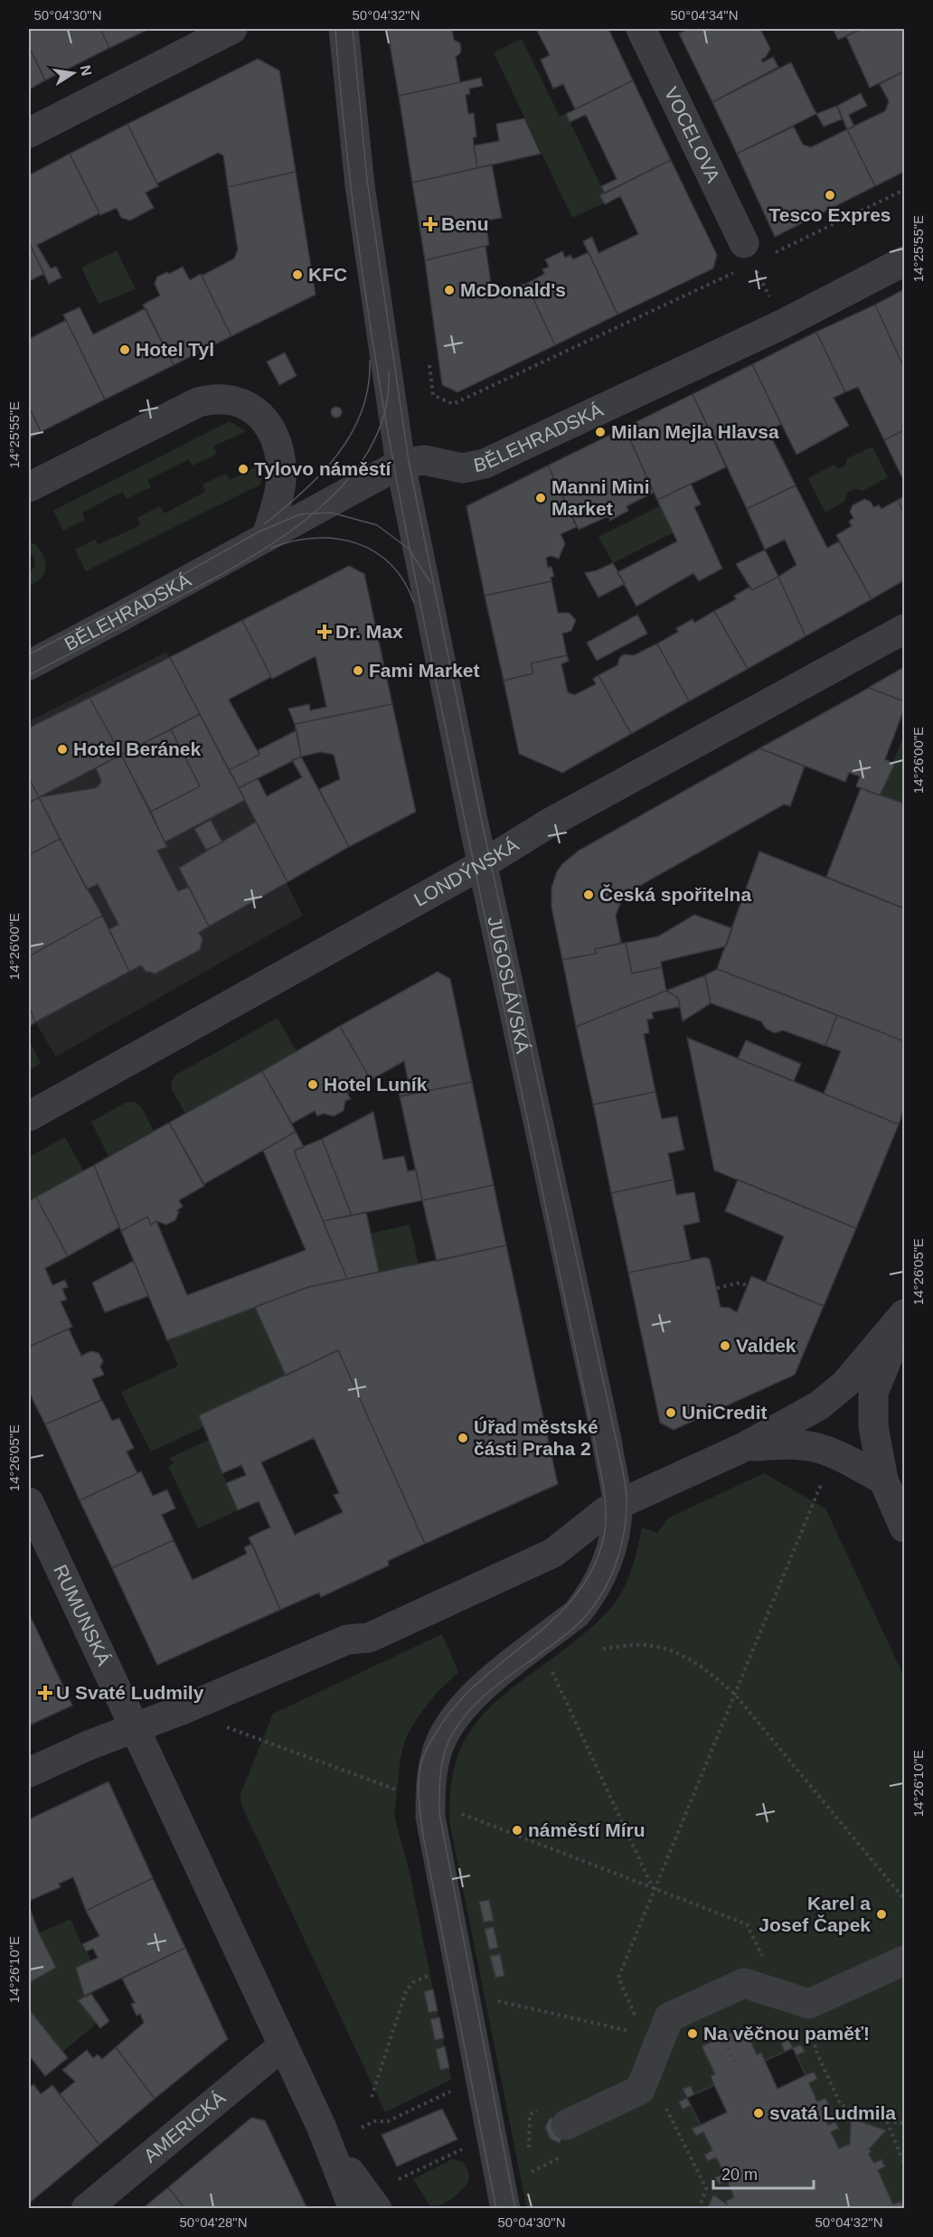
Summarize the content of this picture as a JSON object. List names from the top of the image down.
{
  "streets": {
    "street": [
      "VOCELOVA",
      "BĚLEHRADSKÁ",
      "LONDÝNSKÁ",
      "JUGOSLÁVSKÁ",
      "RUMUNSKÁ",
      "AMERICKÁ"
    ]
  },
  "crossings": [
    ["BĚLEHRADSKÁ", "JUGOSLÁVSKÁ"],
    ["LONDÝNSKÁ", "JUGOSLÁVSKÁ"]
  ],
  "places": {
    "other": [
      "Tesco Expres",
      "KFC",
      "McDonald's",
      "Hotel Tyl",
      "Milan Mejla Hlavsa",
      "Tylovo náměstí",
      "Manni Mini Market",
      "Fami Market",
      "Hotel Beránek",
      "Česká spořitelna",
      "Hotel Luník",
      "Valdek",
      "UniCredit",
      "Úřad městské části Praha 2",
      "náměstí Míru",
      "Karel a Josef Čapek",
      "Na věčnou paměť!",
      "svatá Ludmila"
    ],
    "health": ["Benu", "Dr. Max", "U Svaté Ludmily"]
  },
  "scale_bar": "20 m",
  "north": "right",
  "coordinates": [
    "50°04'30\"N",
    "50°04'32\"N",
    "50°04'34\"N",
    "14°25'55\"E",
    "14°26'00\"E",
    "14°26'05\"E",
    "14°26'10\"E",
    "50°04'28\"N"
  ]
}
